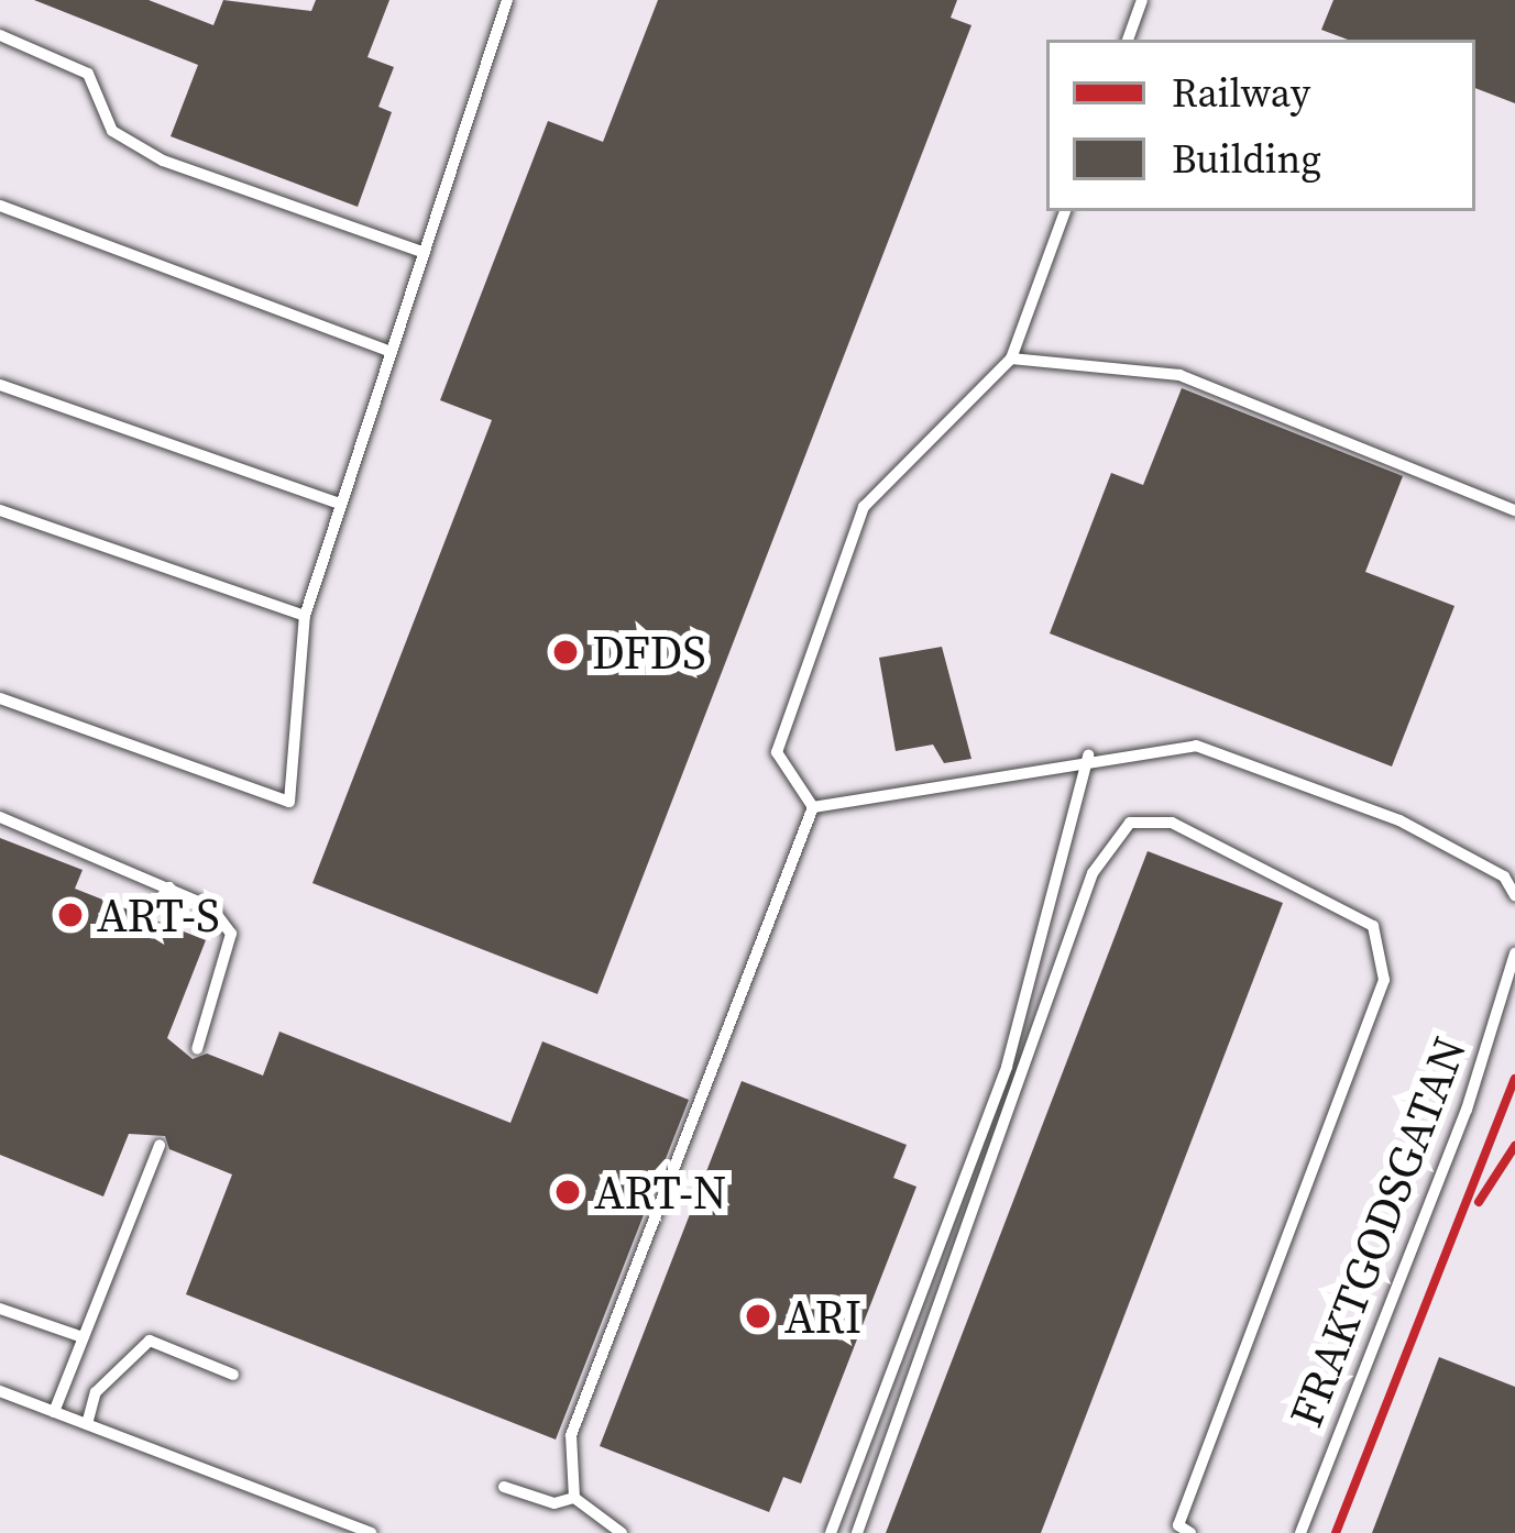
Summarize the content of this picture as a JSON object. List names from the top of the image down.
{
  "streets": {
    "lane": ["FRAKTGODSGATAN"]
  },
  "places": [
    "DFDS",
    "ART-S",
    "ART-N",
    "ARI"
  ],
  "legend": ["Railway", "Building"]
}
